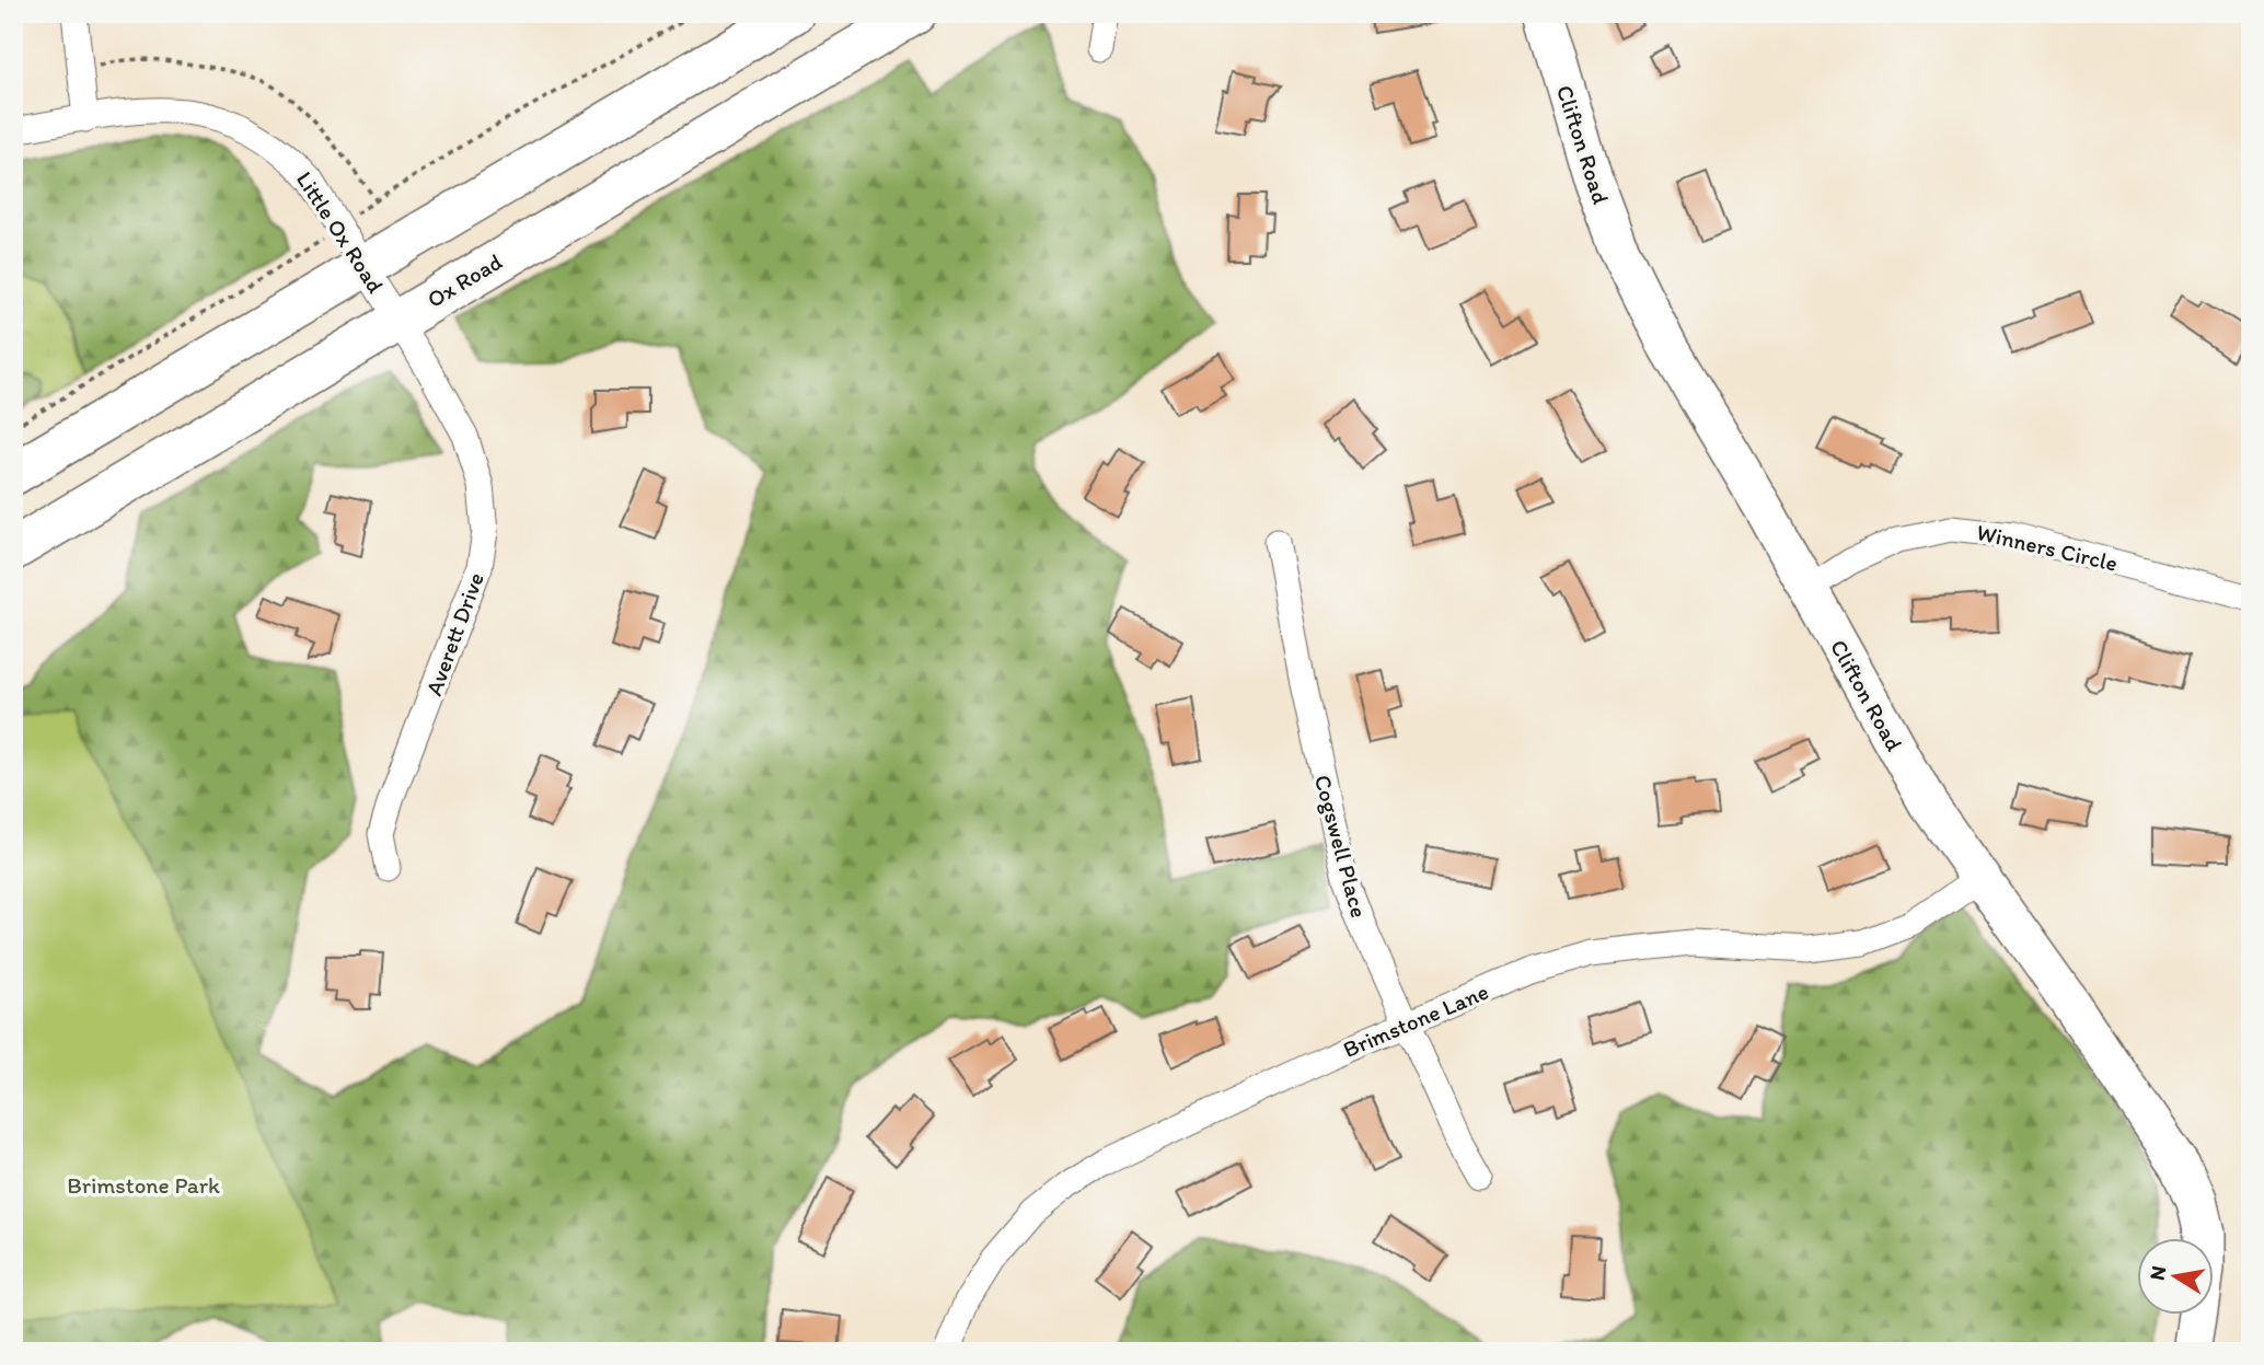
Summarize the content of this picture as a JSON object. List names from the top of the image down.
{
  "streets": {
    "highway": ["Ox Road"],
    "main road": ["Clifton Road"],
    "street": [
      "Little Ox Road",
      "Winners Circle",
      "Averett Drive",
      "Cogswell Place",
      "Brimstone Lane"
    ]
  },
  "crossings": [
    ["Clifton Road", "Winners Circle"],
    ["Clifton Road", "Brimstone Lane"],
    ["Little Ox Road", "Ox Road"],
    ["Little Ox Road", "Averett Drive"],
    ["Ox Road", "Averett Drive"],
    ["Cogswell Place", "Brimstone Lane"]
  ],
  "parks": ["Brimstone Park"],
  "north": "left"
}
